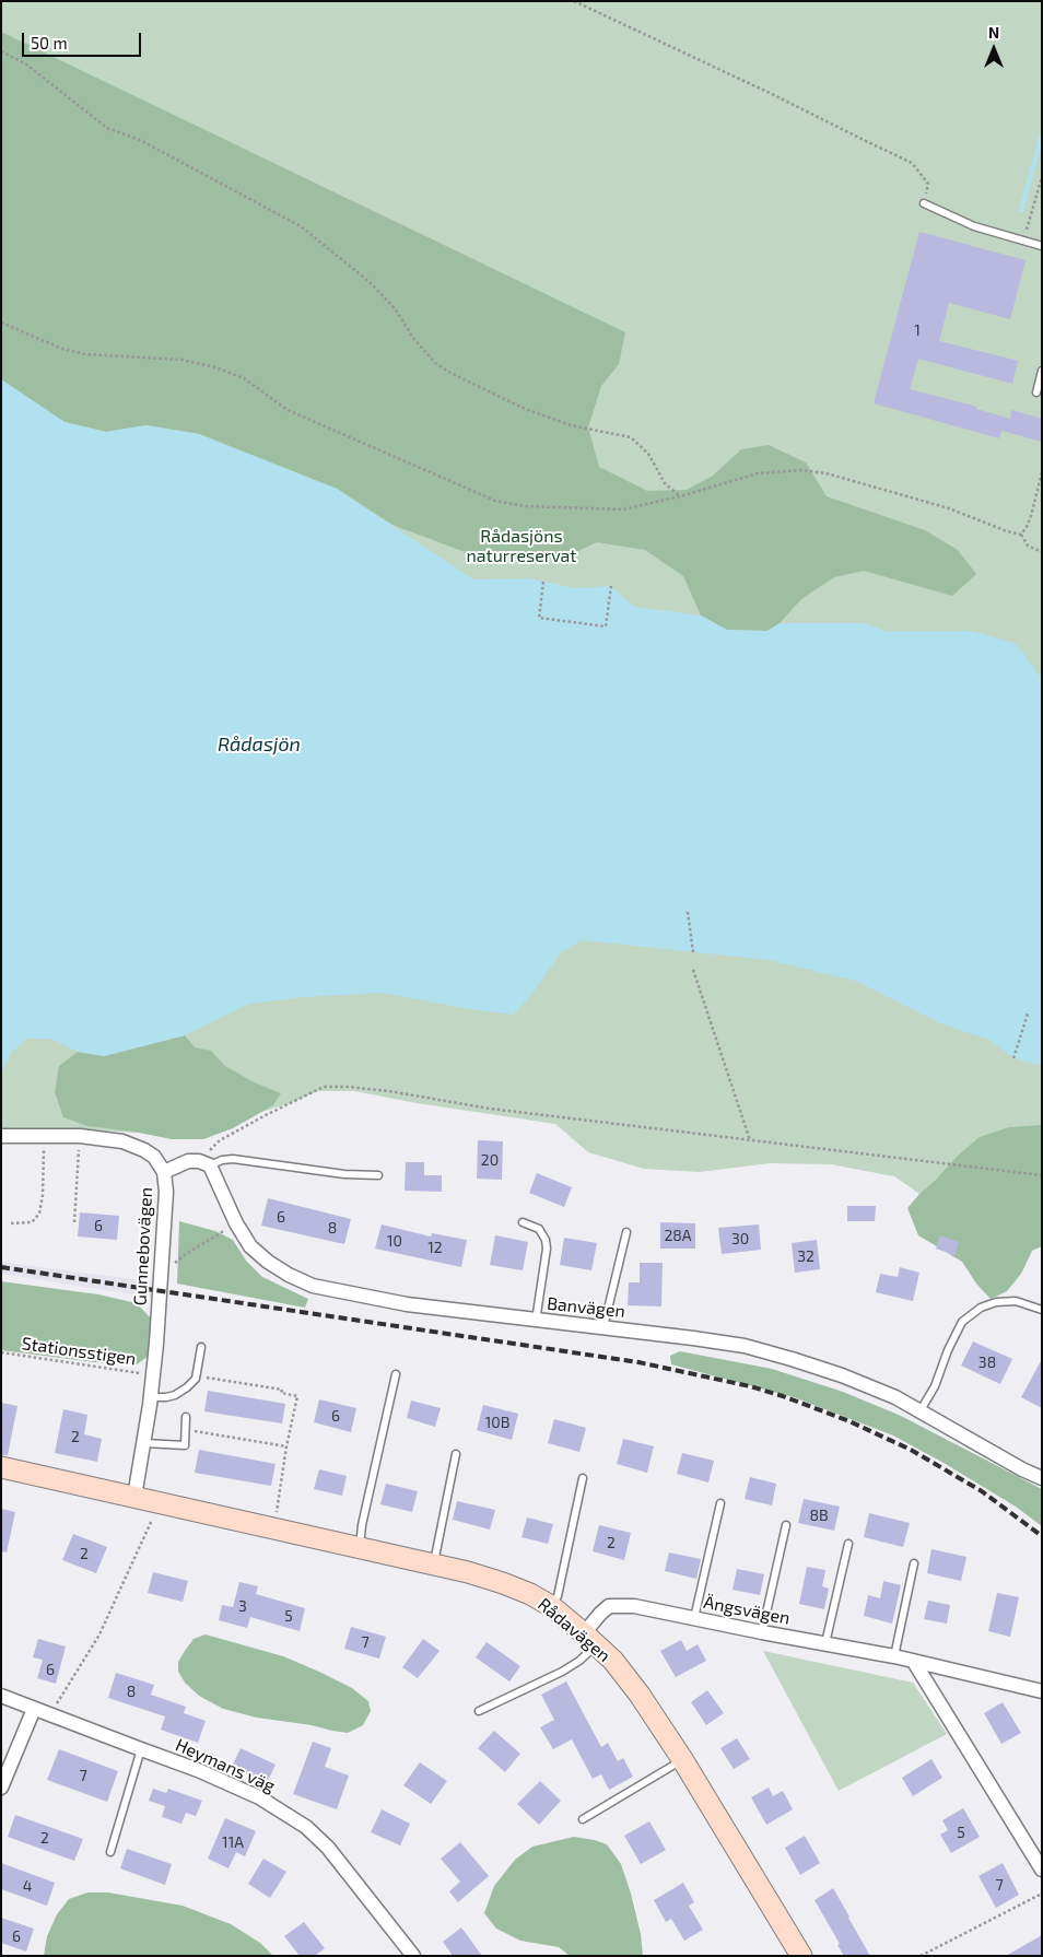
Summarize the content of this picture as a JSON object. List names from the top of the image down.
{
  "streets": {
    "street": [
      "Gunnebovägen",
      "Banvägen",
      "Ängsvägen",
      "Rådavägen",
      "Heymans väg"
    ],
    "path": ["Stationsstigen"]
  },
  "crossings": [
    ["Gunnebovägen", "Stationsstigen"],
    ["Gunnebovägen", "Rådavägen"],
    ["Ängsvägen", "Rådavägen"]
  ],
  "water": ["Rådasjön"],
  "parks": ["Rådasjöns naturreservat"],
  "house_numbers": [
    "1",
    "20",
    "6",
    "6",
    "8",
    "28A",
    "30",
    "10",
    "12",
    "32",
    "38",
    "6",
    "10B",
    "2",
    "8B",
    "2",
    "2",
    "3",
    "5",
    "7",
    "6",
    "8",
    "7",
    "5",
    "2",
    "11A",
    "7",
    "4",
    "6"
  ],
  "scale_bar": "50 m",
  "north": "top"
}
